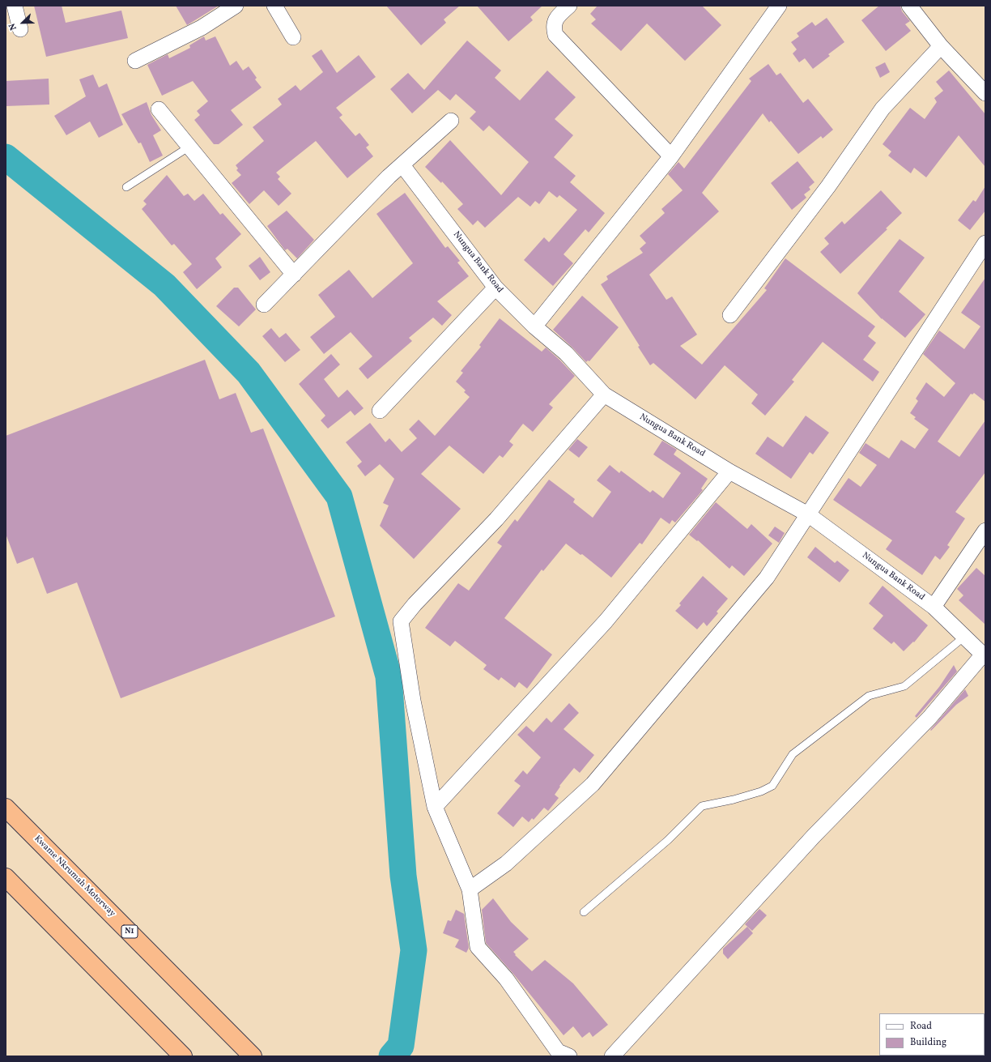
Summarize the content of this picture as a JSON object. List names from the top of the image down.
{
  "streets": {
    "highway": ["Kwame Nkrumah Motorway", "N1"],
    "street": ["Nungua Bank Road"]
  },
  "legend": ["Road", "Building"],
  "north": "bottom left"
}
